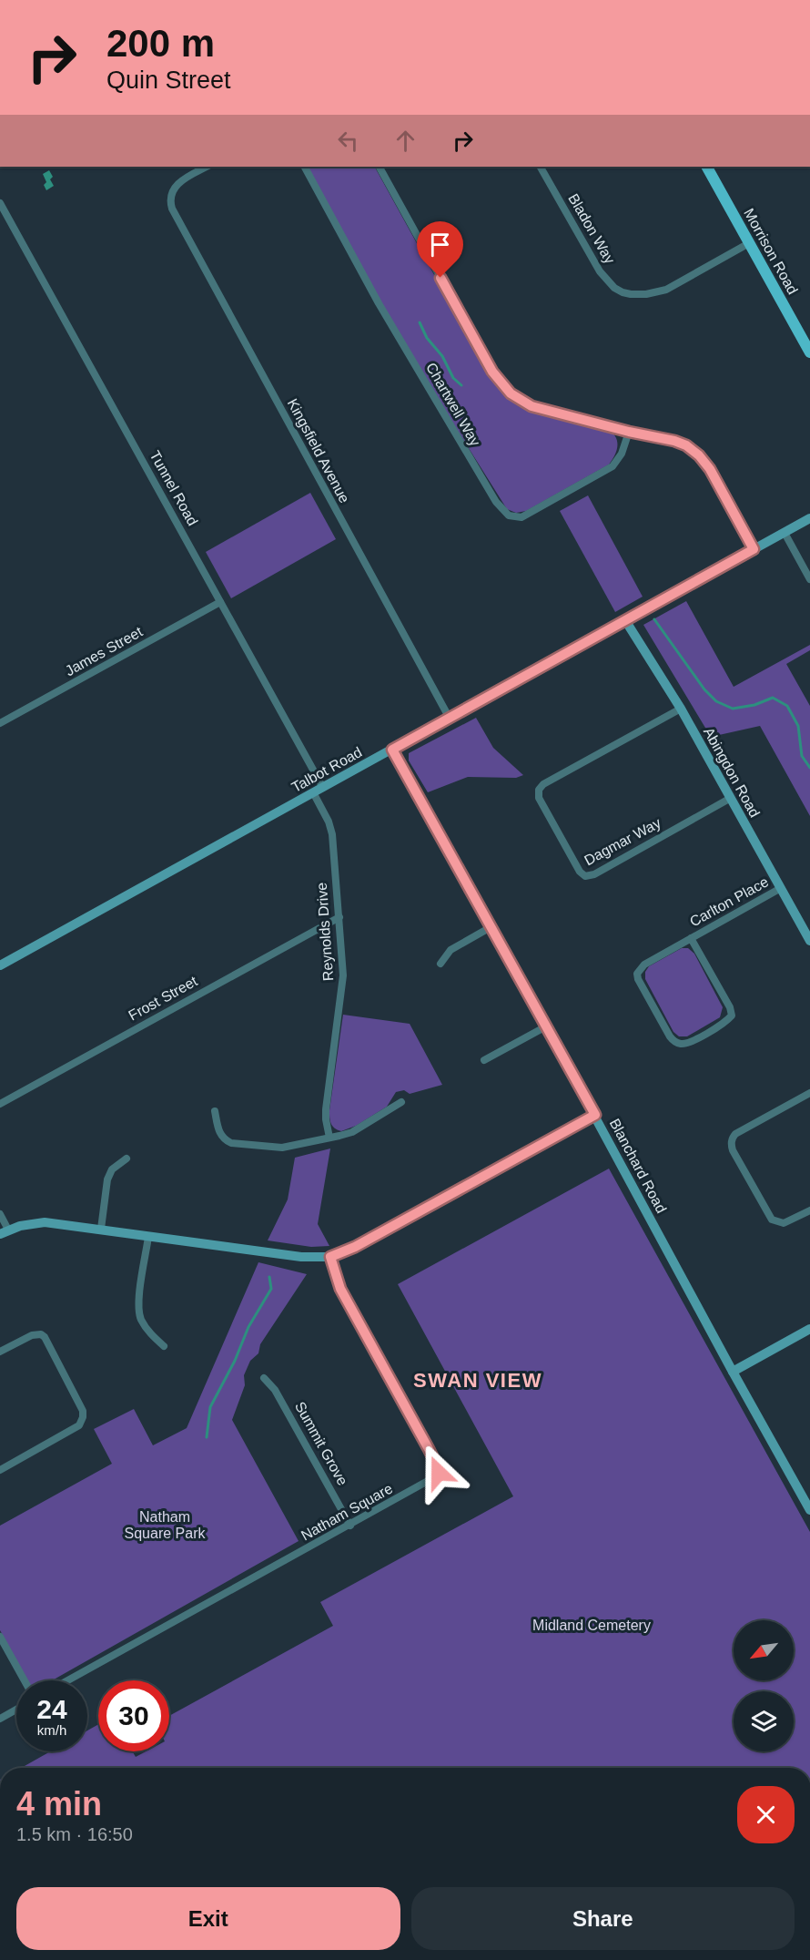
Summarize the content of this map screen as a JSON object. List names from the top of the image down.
{
  "streets": {
    "main road": ["Morrison Road"],
    "street": [
      "Bladon Way",
      "Chartwell Way",
      "Kingsfield Avenue",
      "Tunnel Road",
      "James Street",
      "Talbot Road",
      "Abingdon Road",
      "Dagmar Way",
      "Carlton Place",
      "Reynolds Drive",
      "Frost Street",
      "Blanchard Road",
      "Summit Grove",
      "Natham Square"
    ]
  },
  "crossings": [
    ["Bladon Way", "Morrison Road"],
    ["Kingsfield Avenue", "Talbot Road"],
    ["Tunnel Road", "James Street"],
    ["Tunnel Road", "Talbot Road"],
    ["Talbot Road", "Abingdon Road"],
    ["Talbot Road", "Reynolds Drive"],
    ["Talbot Road", "Blanchard Road"],
    ["Abingdon Road", "Dagmar Way"],
    ["Abingdon Road", "Carlton Place"],
    ["Reynolds Drive", "Frost Street"],
    ["Summit Grove", "Natham Square"]
  ],
  "districts": ["SWAN VIEW"],
  "parks": ["Natham Square Park", "Midland Cemetery"],
  "north": "bottom left",
  "page": {
    "turn": ["200 m", "Quin Street"],
    "speed": "24 km/h",
    "limit": "30",
    "heading": ["4 min", "1.5 km · 16:50"],
    "buttons": ["Exit", "Share"]
  }
}
